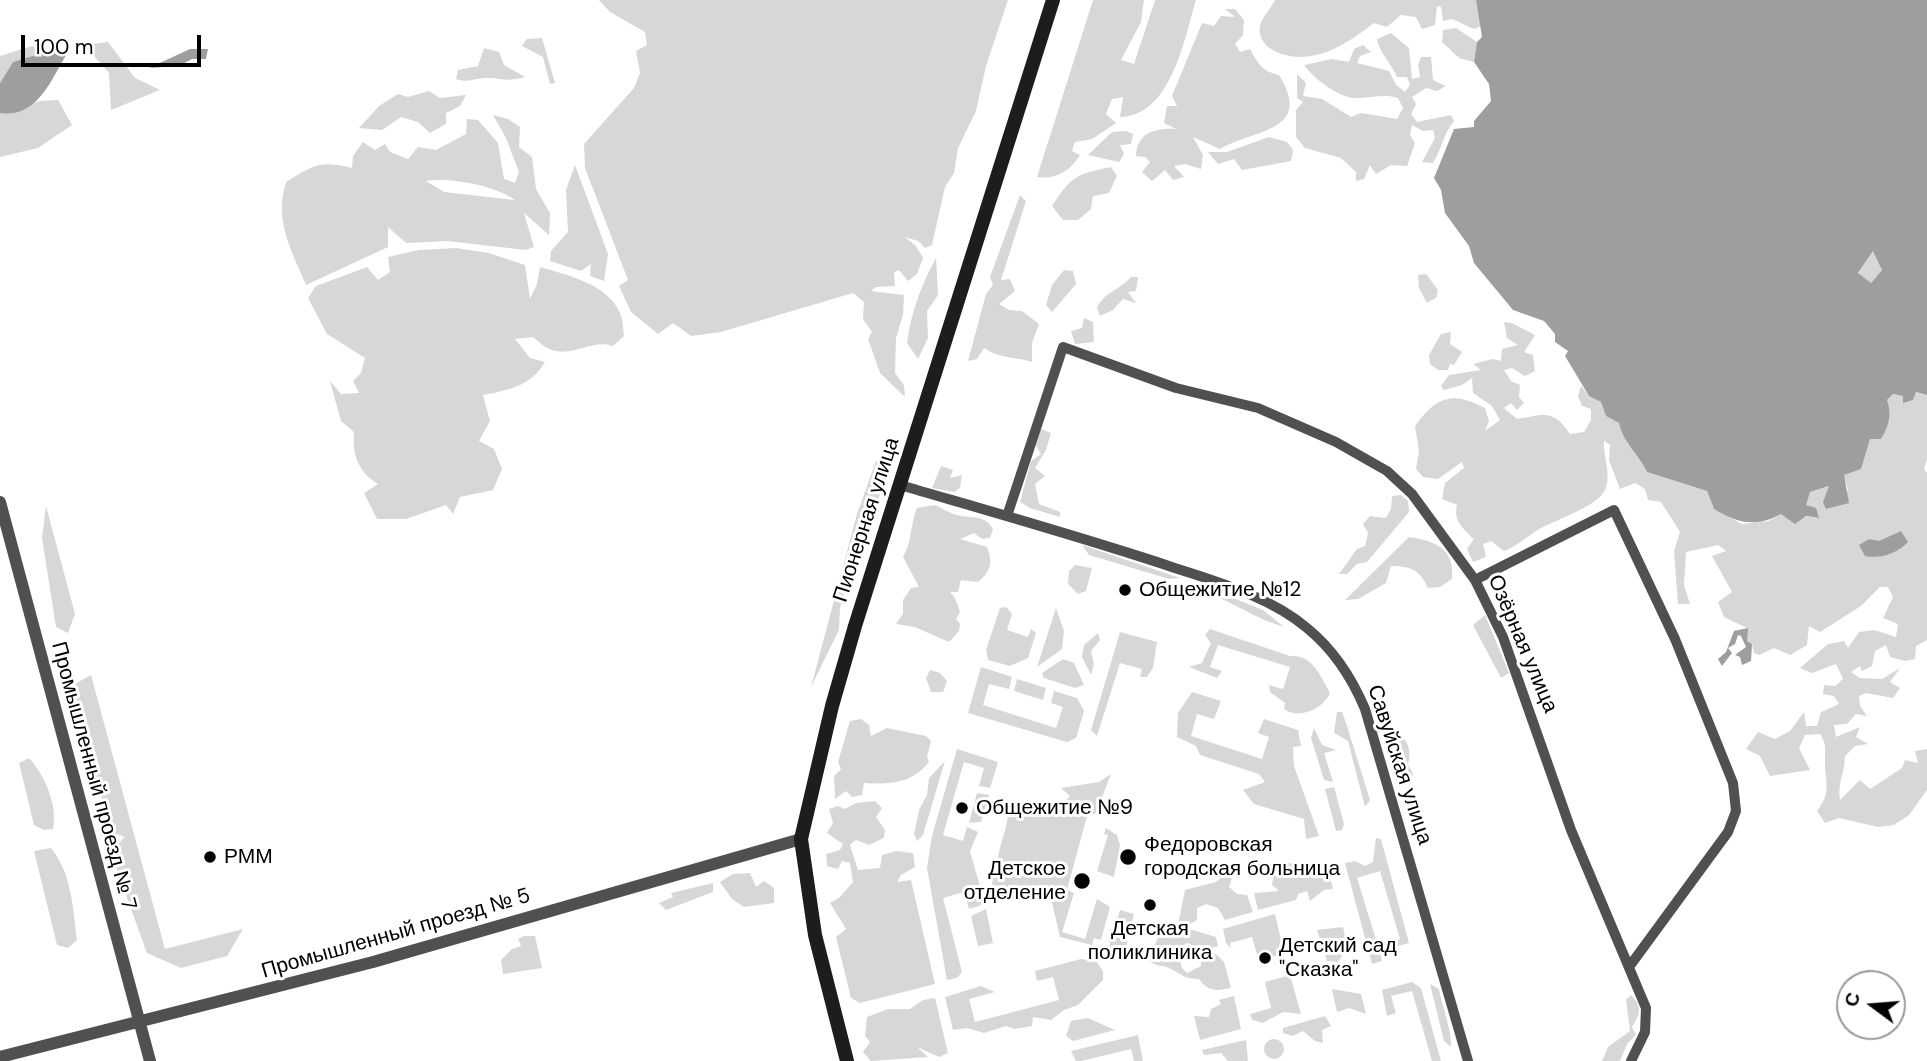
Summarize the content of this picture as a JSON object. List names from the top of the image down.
{
  "streets": {
    "main road": ["Пионерная улица"],
    "street": [
      "Озёрная улица",
      "Савуйская улица",
      "Промышленный проезд № 7",
      "Промышленный проезд № 5"
    ]
  },
  "crossings": [
    ["Пионерная улица", "Савуйская улица"],
    ["Пионерная улица", "Промышленный проезд № 5"],
    ["Озёрная улица", "Савуйская улица"],
    ["Промышленный проезд № 7", "Промышленный проезд № 5"]
  ],
  "places": [
    "Общежитие №12",
    "Общежитие №9",
    "РММ",
    "Федоровская городская больница",
    "Детское отделение",
    "Детская поликлиника",
    "Детский сад \"Сказка\""
  ],
  "scale_bar": "100 m",
  "north": "left"
}
